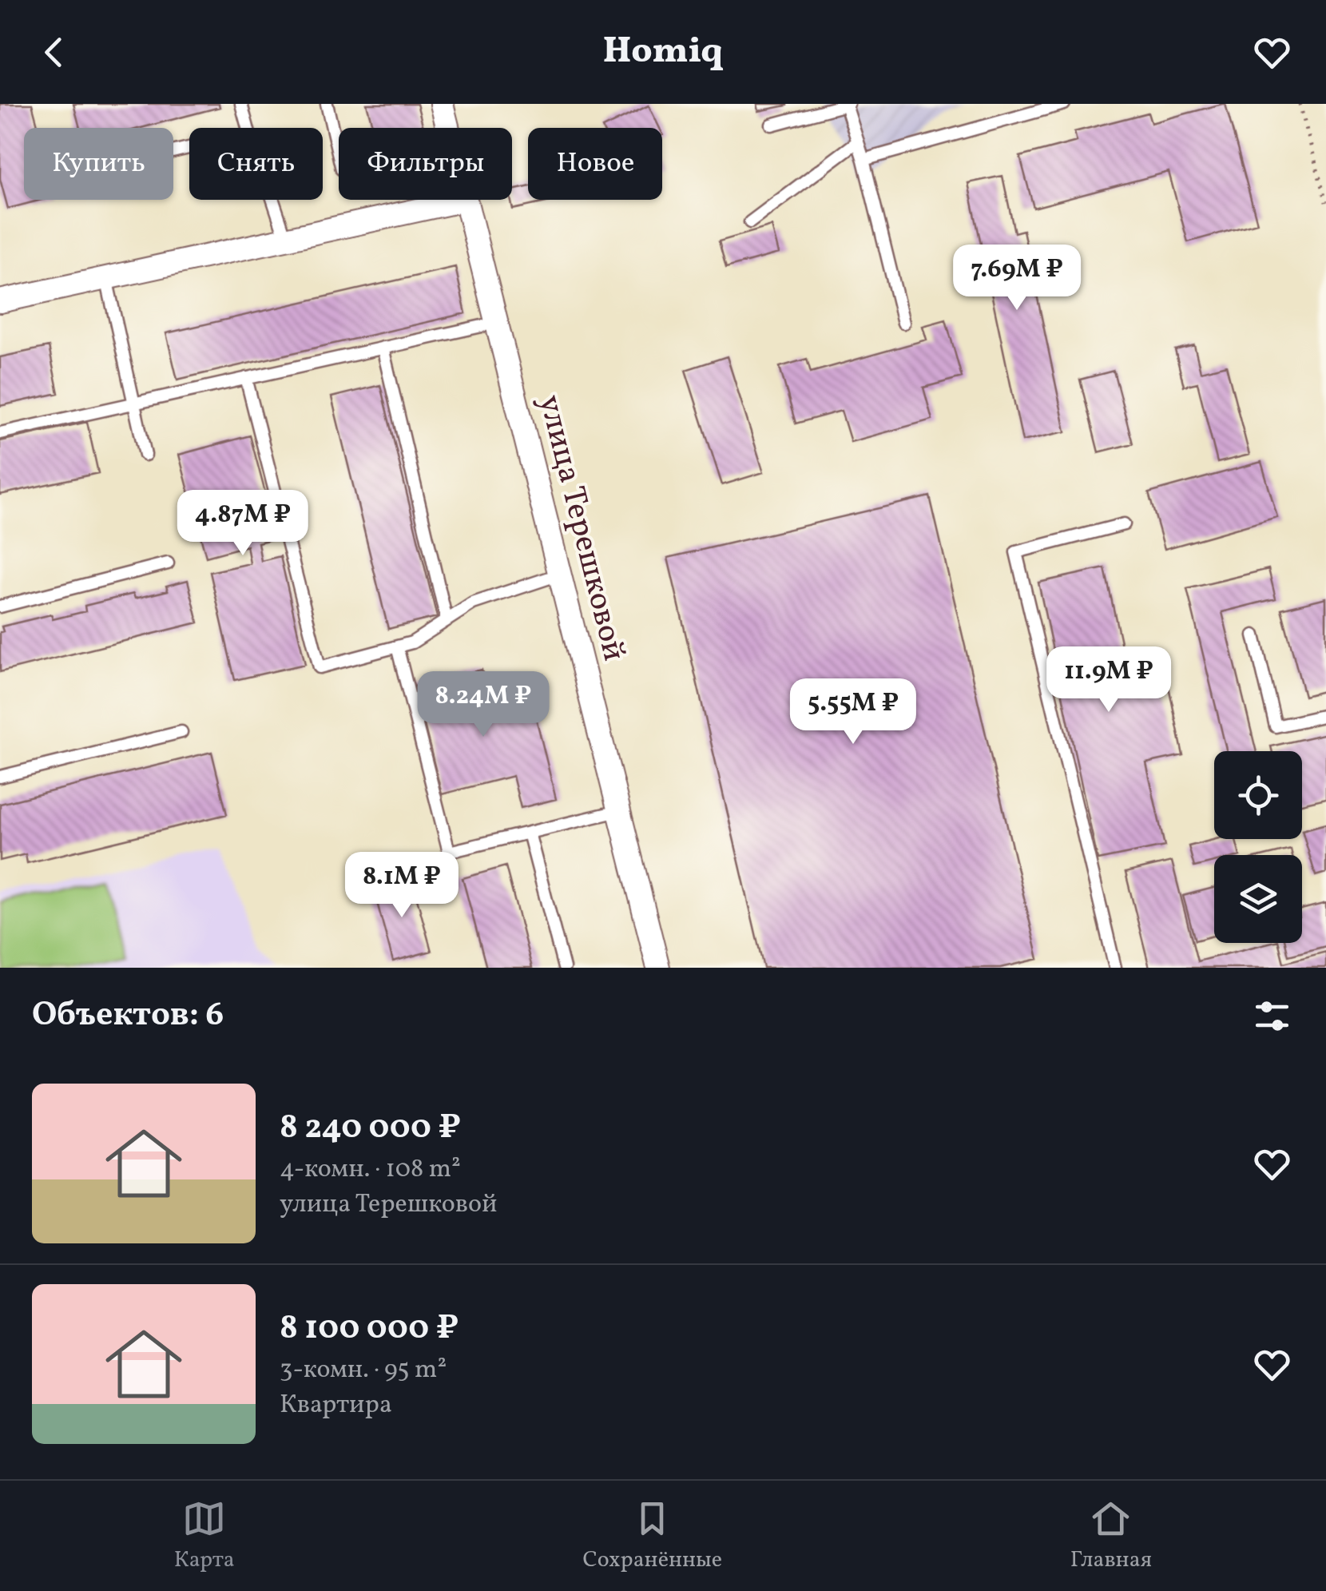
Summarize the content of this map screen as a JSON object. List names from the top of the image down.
{
  "streets": {
    "street": ["улица Терешковой"]
  },
  "page": {
    "header": "Homiq",
    "chip": [
      "Купить",
      "Снять",
      "Фильтры",
      "Новое"
    ],
    "price": [
      "7.69M ₽",
      "4.87M ₽",
      "11.9M ₽",
      "8.24M ₽",
      "5.55M ₽",
      "8.1M ₽"
    ],
    "heading": "Объектов: 6",
    "list": [
      {
        "name": "8 240 000 ₽",
        "note": "4-комн. · 108 m² · улица Терешковой"
      },
      {
        "name": "8 100 000 ₽",
        "note": "3-комн. · 95 m² · Квартира"
      }
    ],
    "tabs": ["Карта", "Сохранённые", "Главная"]
  }
}
